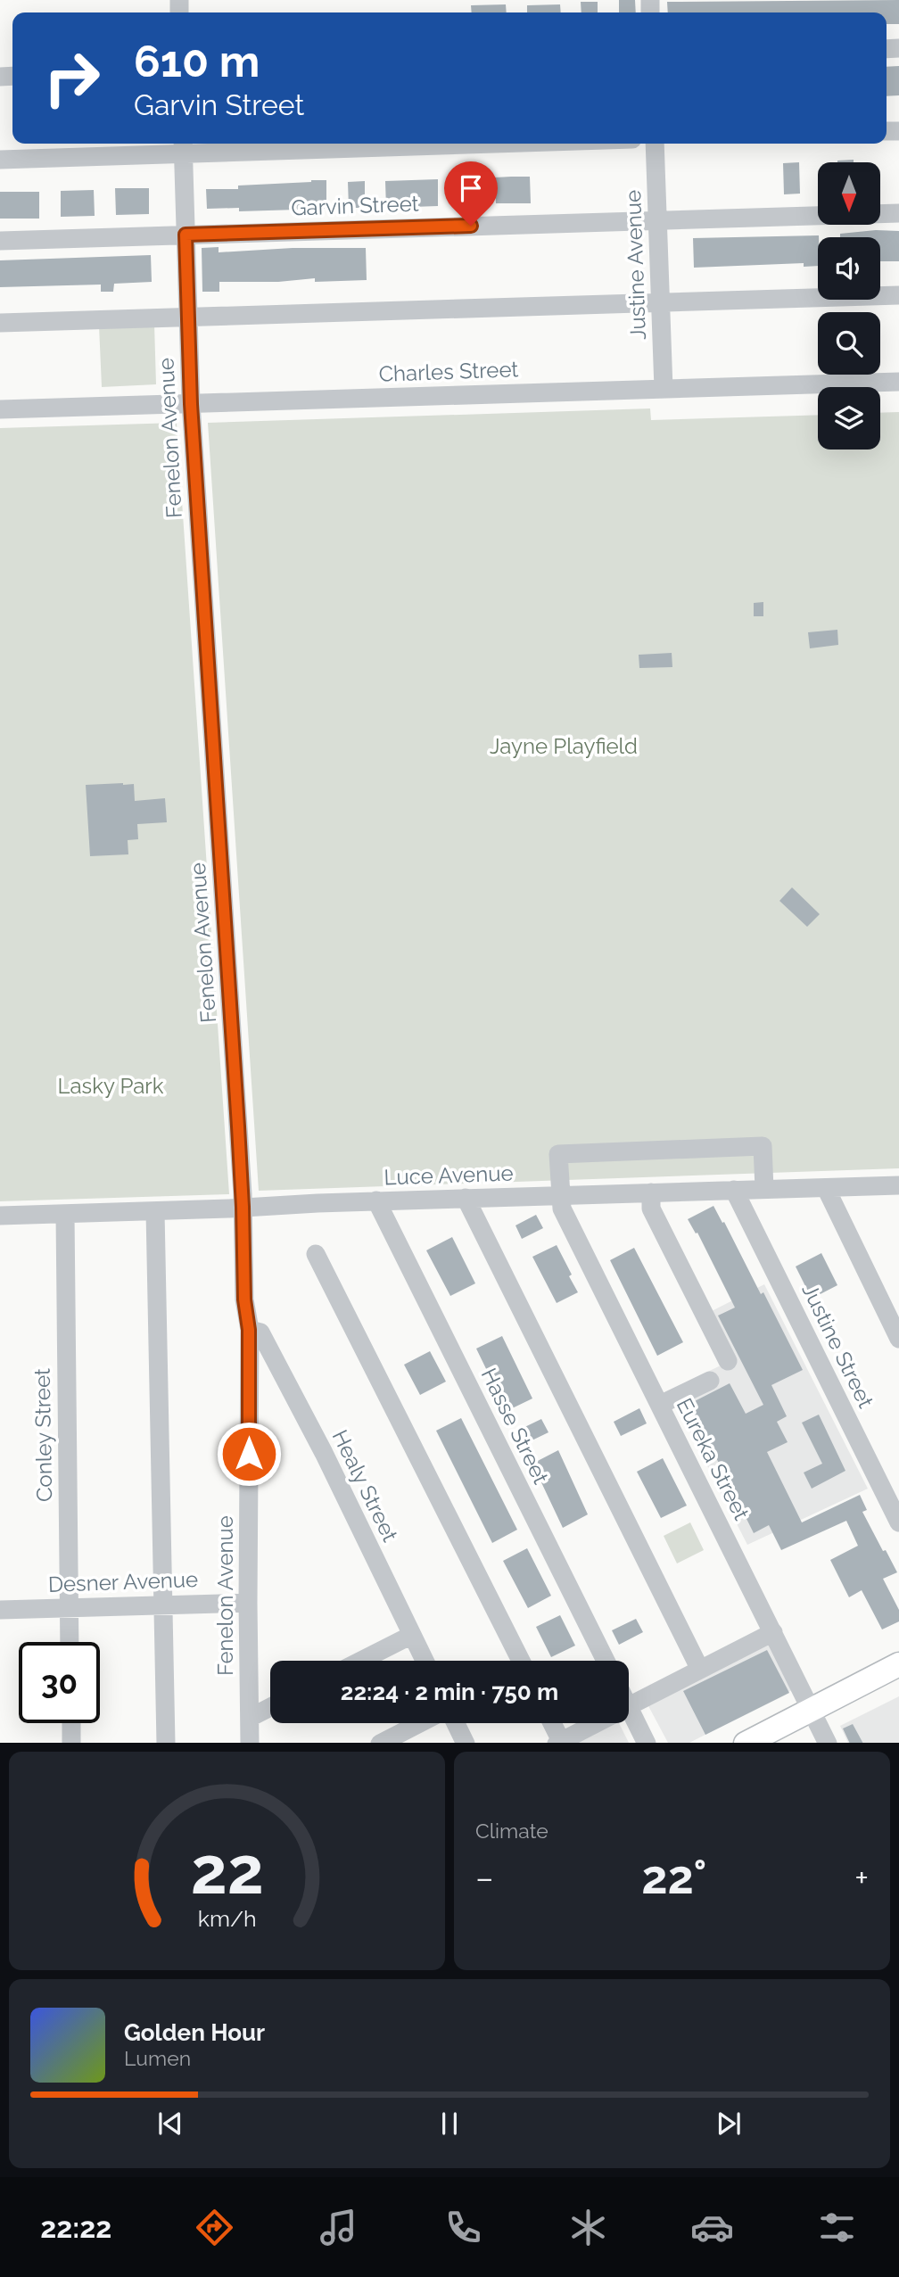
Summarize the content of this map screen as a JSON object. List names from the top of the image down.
{
  "streets": {
    "street": [
      "Garvin Street",
      "Justine Avenue",
      "Charles Street",
      "Fenelon Avenue",
      "Luce Avenue",
      "Justine Street",
      "Hasse Street",
      "Conley Street",
      "Eureka Street",
      "Healy Street",
      "Desner Avenue"
    ]
  },
  "crossings": [
    ["Garvin Street", "Justine Avenue"],
    ["Garvin Street", "Fenelon Avenue"],
    ["Justine Avenue", "Charles Street"],
    ["Charles Street", "Fenelon Avenue"],
    ["Fenelon Avenue", "Luce Avenue"],
    ["Fenelon Avenue", "Healy Street"],
    ["Fenelon Avenue", "Desner Avenue"],
    ["Luce Avenue", "Justine Street"],
    ["Luce Avenue", "Hasse Street"],
    ["Luce Avenue", "Conley Street"],
    ["Luce Avenue", "Eureka Street"],
    ["Conley Street", "Desner Avenue"]
  ],
  "parks": ["Jayne Playfield", "Lasky Park"],
  "north": "bottom",
  "page": {
    "turn": ["610 m", "Garvin Street"],
    "limit": "30",
    "trip": "22:24 · 2 min · 750 m",
    "tile": "Climate",
    "heat": ["−", "22°", "+"],
    "song": ["Golden Hour", "Lumen"],
    "tabs": "22:22",
    "gauge": ["22", "km/h"]
  }
}
